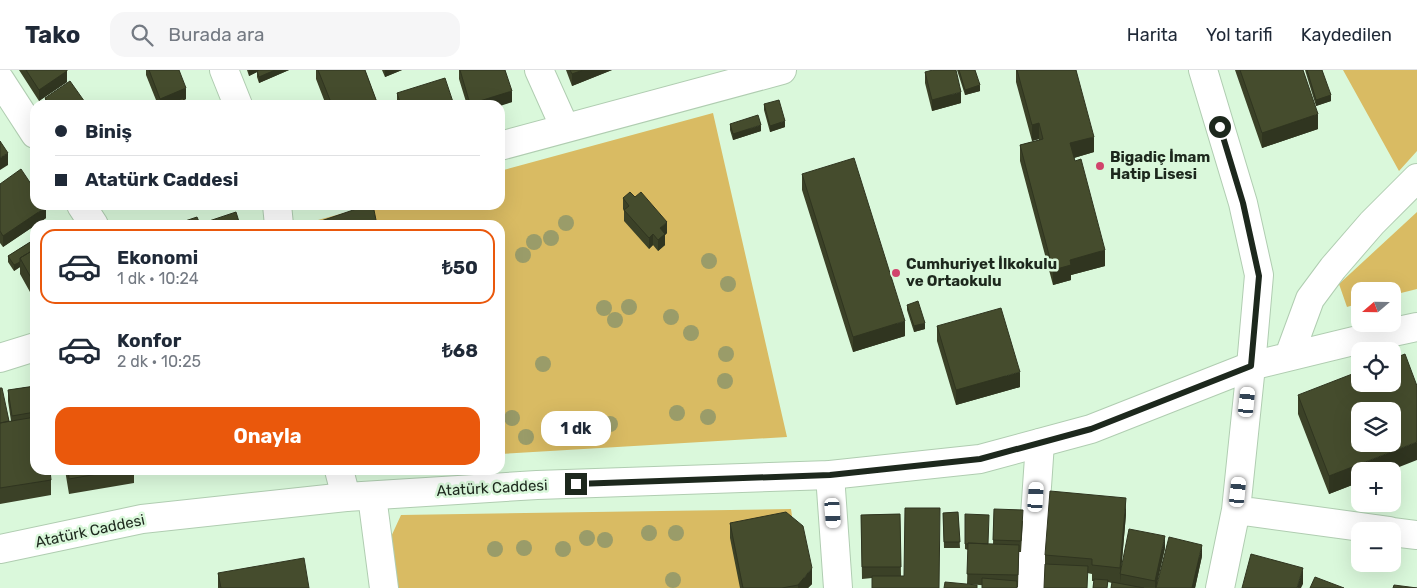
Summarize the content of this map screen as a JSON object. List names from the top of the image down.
{
  "streets": {
    "street": ["Atatürk Caddesi"]
  },
  "places": ["Bigadiç İmam Hatip Lisesi", "Cumhuriyet İlkokulu ve Ortaokulu"],
  "north": "left",
  "page": {
    "header": "Tako",
    "search": "Burada ara",
    "nav": ["Harita", "Yol tarifi", "Kaydedilen"],
    "banner": ["Biniş", "Atatürk Caddesi"],
    "list": [
      {
        "name": "Ekonomi",
        "note": "1 dk · 10:24",
        "value": "₺50"
      },
      {
        "name": "Konfor",
        "note": "2 dk · 10:25",
        "value": "₺68"
      }
    ],
    "map_buttons": ["+", "−"],
    "buttons": "Onayla",
    "bubble": "1 dk"
  }
}
